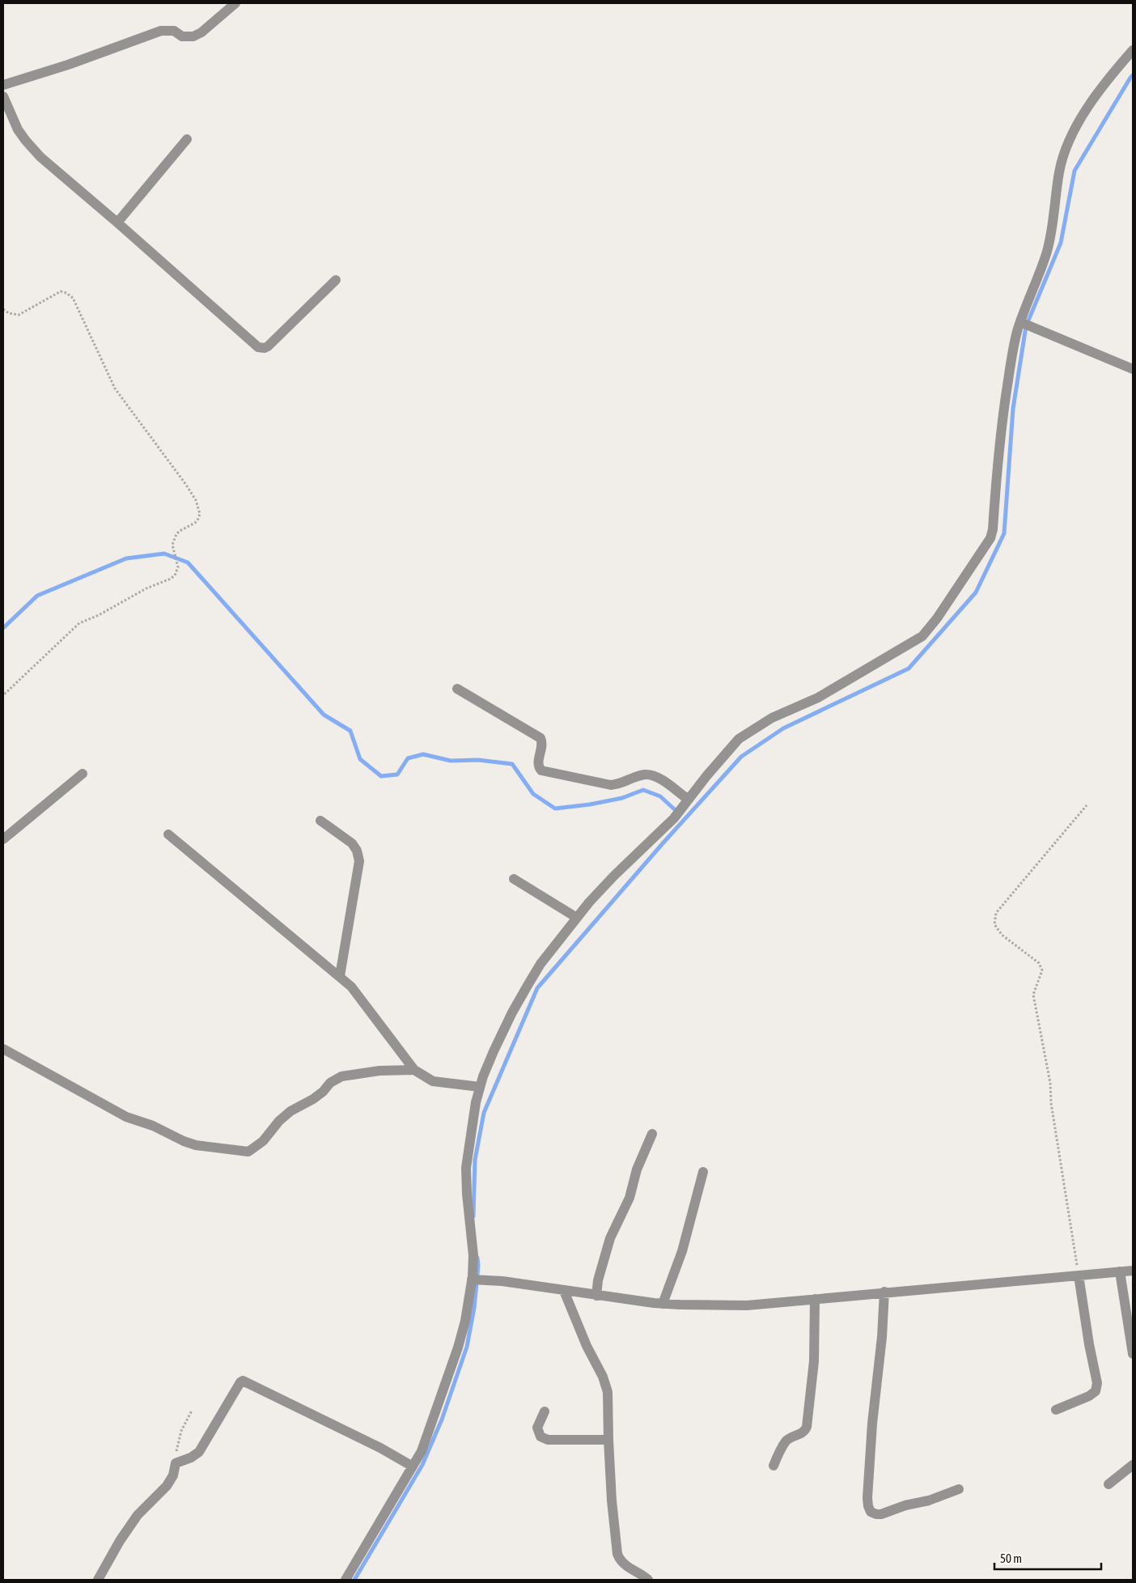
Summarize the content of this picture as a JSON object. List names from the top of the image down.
{
  "scale_bar": "50 m"
}
